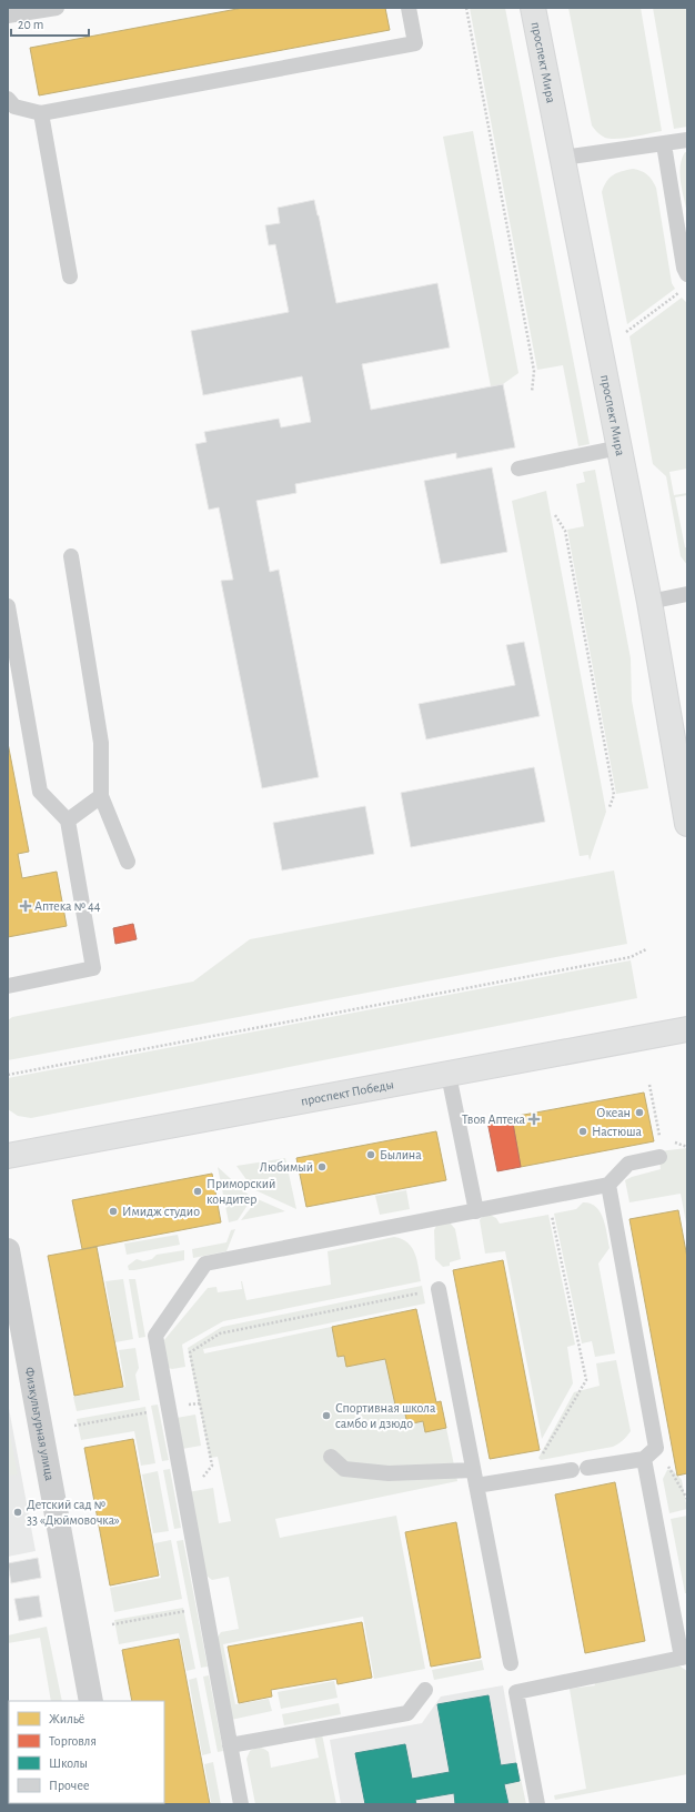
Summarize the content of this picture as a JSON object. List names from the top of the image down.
{
  "streets": {
    "main road": ["проспект Мира", "проспект Победы"],
    "street": ["Физкультурная улица"]
  },
  "places": {
    "health": ["Аптека № 44", "Твоя Аптека"],
    "other": [
      "Океан",
      "Настюша",
      "Былина",
      "Любимый",
      "Приморский кондитер",
      "Имидж студио",
      "Спортивная школа самбо и дзюдо",
      "Детский сад № 33 «Дюймовочка»"
    ]
  },
  "legend": [
    "Жильё",
    "Торговля",
    "Школы",
    "Прочее"
  ],
  "scale_bar": "20 m"
}
